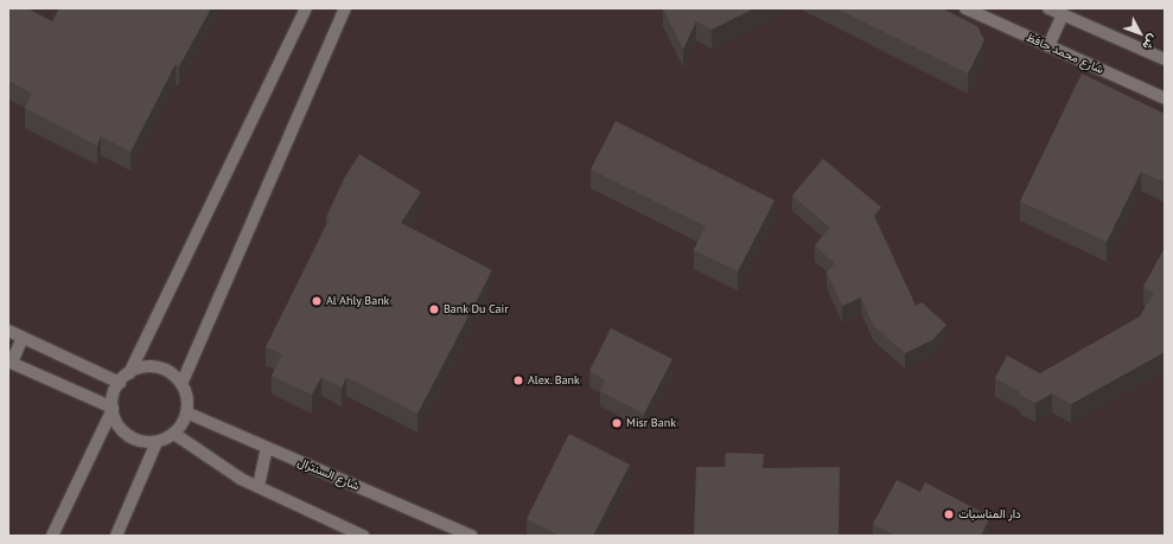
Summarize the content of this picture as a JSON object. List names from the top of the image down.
{
  "streets": {
    "street": ["شارع محمد حافظ", "شارع السنترال"]
  },
  "places": [
    "Al Ahly Bank",
    "Bank Du Cair",
    "Alex. Bank",
    "Misr Bank",
    "دار المناسبات"
  ],
  "north": "bottom right"
}
